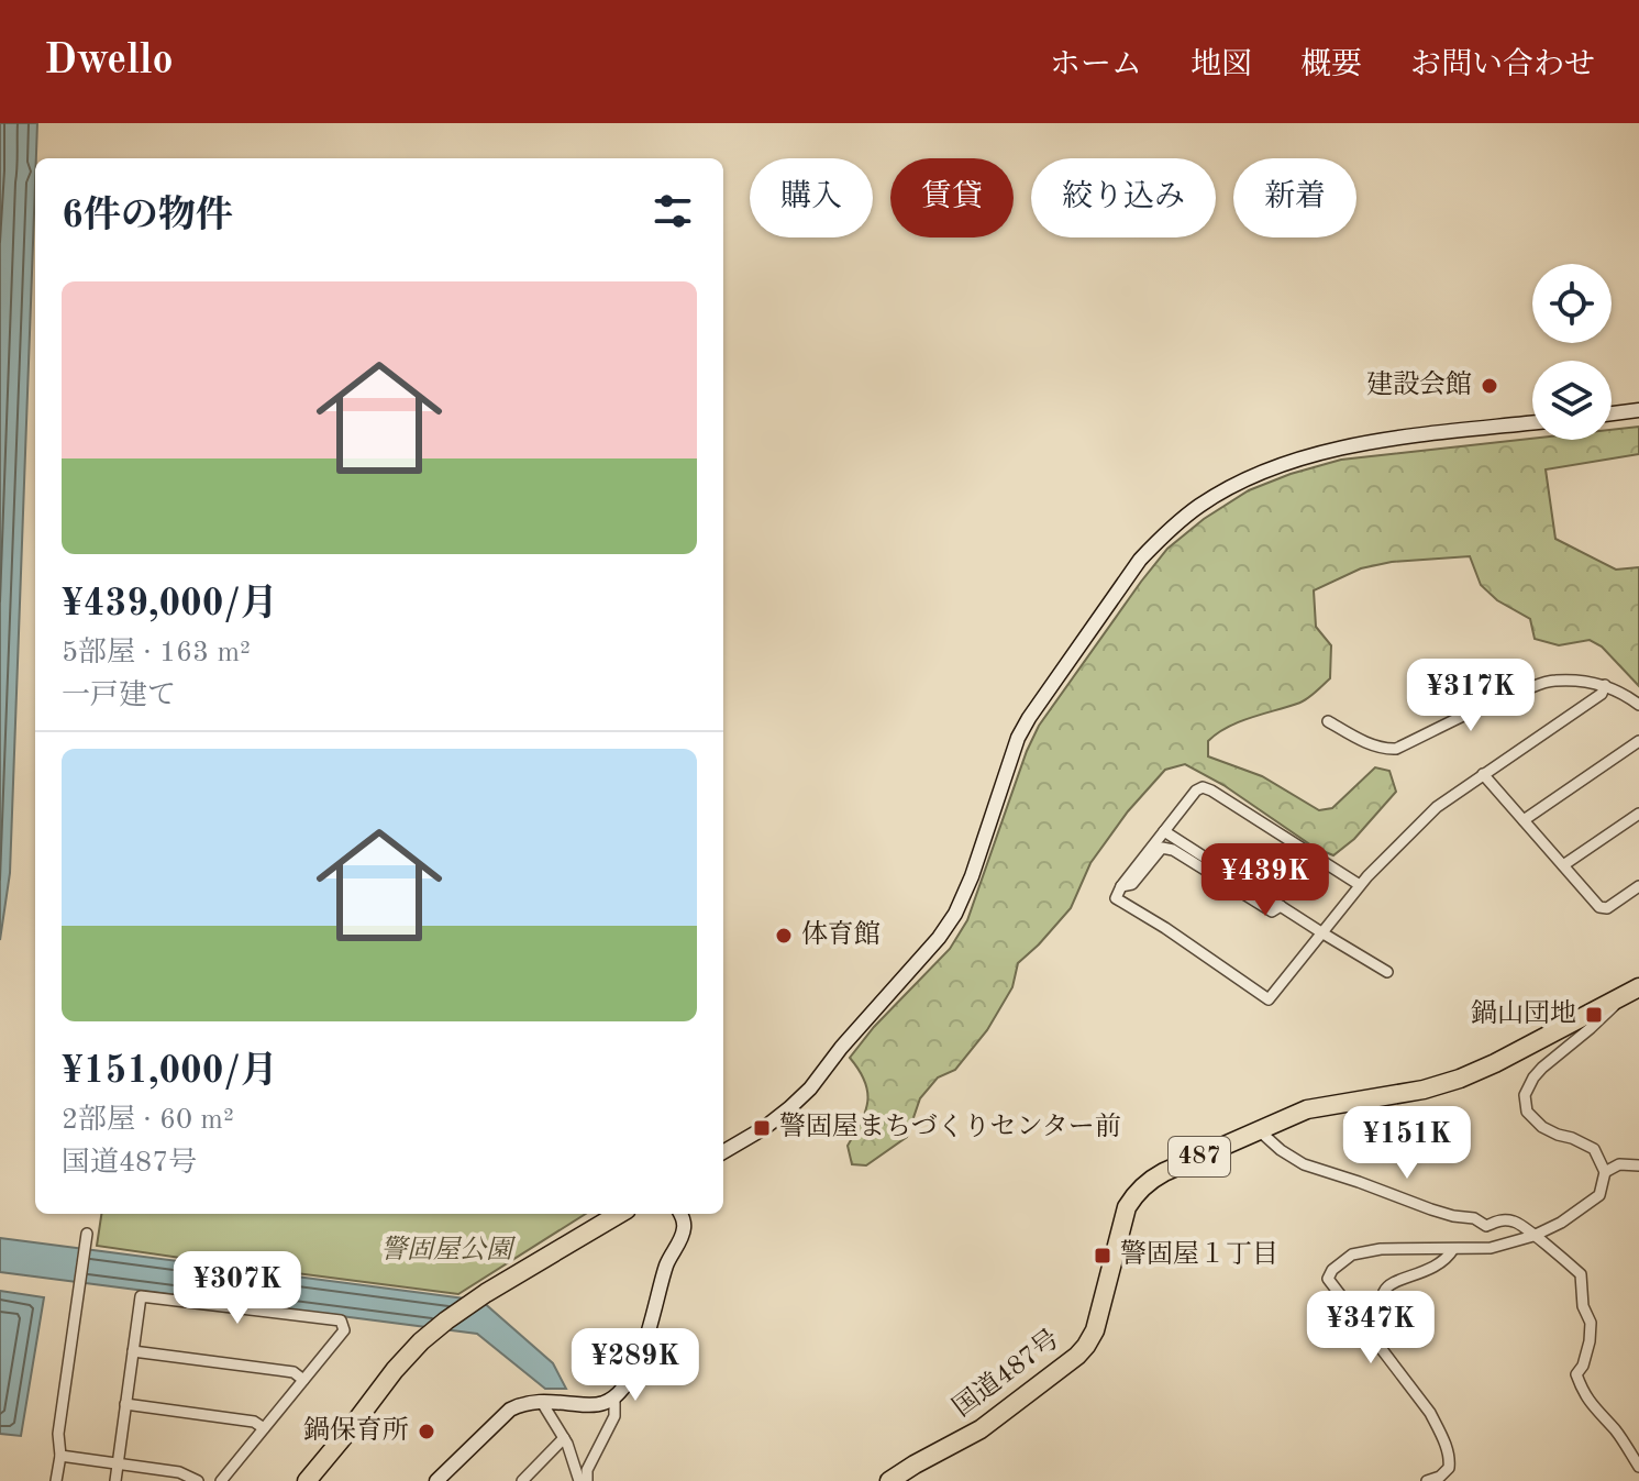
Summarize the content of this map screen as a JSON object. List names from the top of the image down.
{
  "streets": {
    "highway": ["487", "国道487号"]
  },
  "parks": ["警固屋公園"],
  "places": {
    "other": ["建設会館", "体育館", "鍋保育所"],
    "transit": ["鍋山団地", "警固屋まちづくりセンター前", "警固屋１丁目"]
  },
  "page": {
    "header": "Dwello",
    "nav": [
      "ホーム",
      "地図",
      "概要",
      "お問い合わせ"
    ],
    "chip": [
      "購入",
      "賃貸",
      "絞り込み",
      "新着"
    ],
    "heading": "6件の物件",
    "list": [
      {
        "name": "¥439,000/月",
        "note": "5部屋 · 163 m² · 一戸建て"
      },
      {
        "name": "¥151,000/月",
        "note": "2部屋 · 60 m² · 国道487号"
      }
    ],
    "price": [
      "¥317K",
      "¥439K",
      "¥151K",
      "¥307K",
      "¥347K",
      "¥289K"
    ]
  }
}
